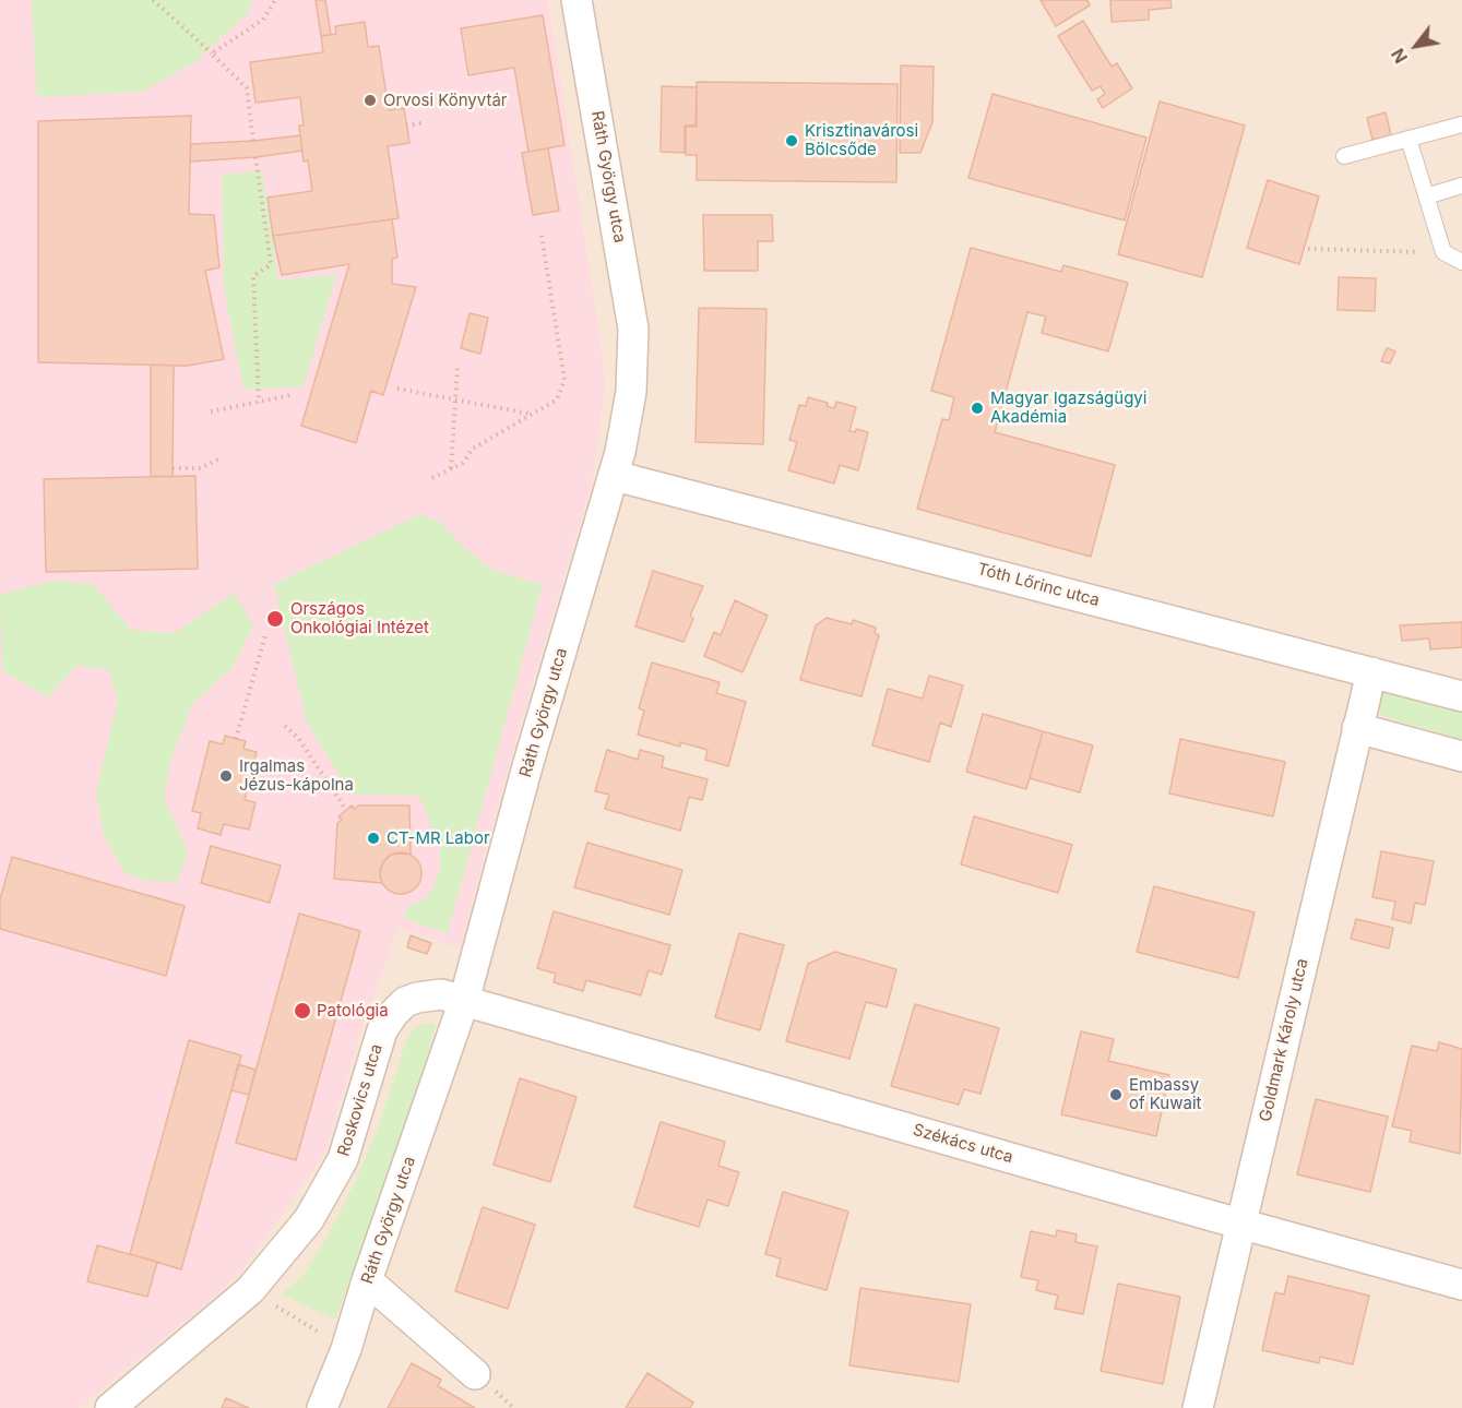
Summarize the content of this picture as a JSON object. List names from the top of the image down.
{
  "streets": {
    "street": [
      "Ráth György utca",
      "Tóth Lőrinc utca",
      "Goldmark Károly utca",
      "Roskovics utca",
      "Székács utca"
    ]
  },
  "crossings": [
    ["Ráth György utca", "Tóth Lőrinc utca"],
    ["Ráth György utca", "Roskovics utca"],
    ["Ráth György utca", "Székács utca"],
    ["Tóth Lőrinc utca", "Goldmark Károly utca"],
    ["Goldmark Károly utca", "Székács utca"],
    ["Roskovics utca", "Székács utca"]
  ],
  "places": [
    "Orvosi Könyvtár",
    "Krisztinavárosi Bölcsőde",
    "Magyar Igazságügyi Akadémia",
    "Országos Onkológiai Intézet",
    "Irgalmas Jézus-kápolna",
    "CT-MR Labor",
    "Patológia",
    "Embassy of Kuwait"
  ],
  "north": "bottom left"
}
